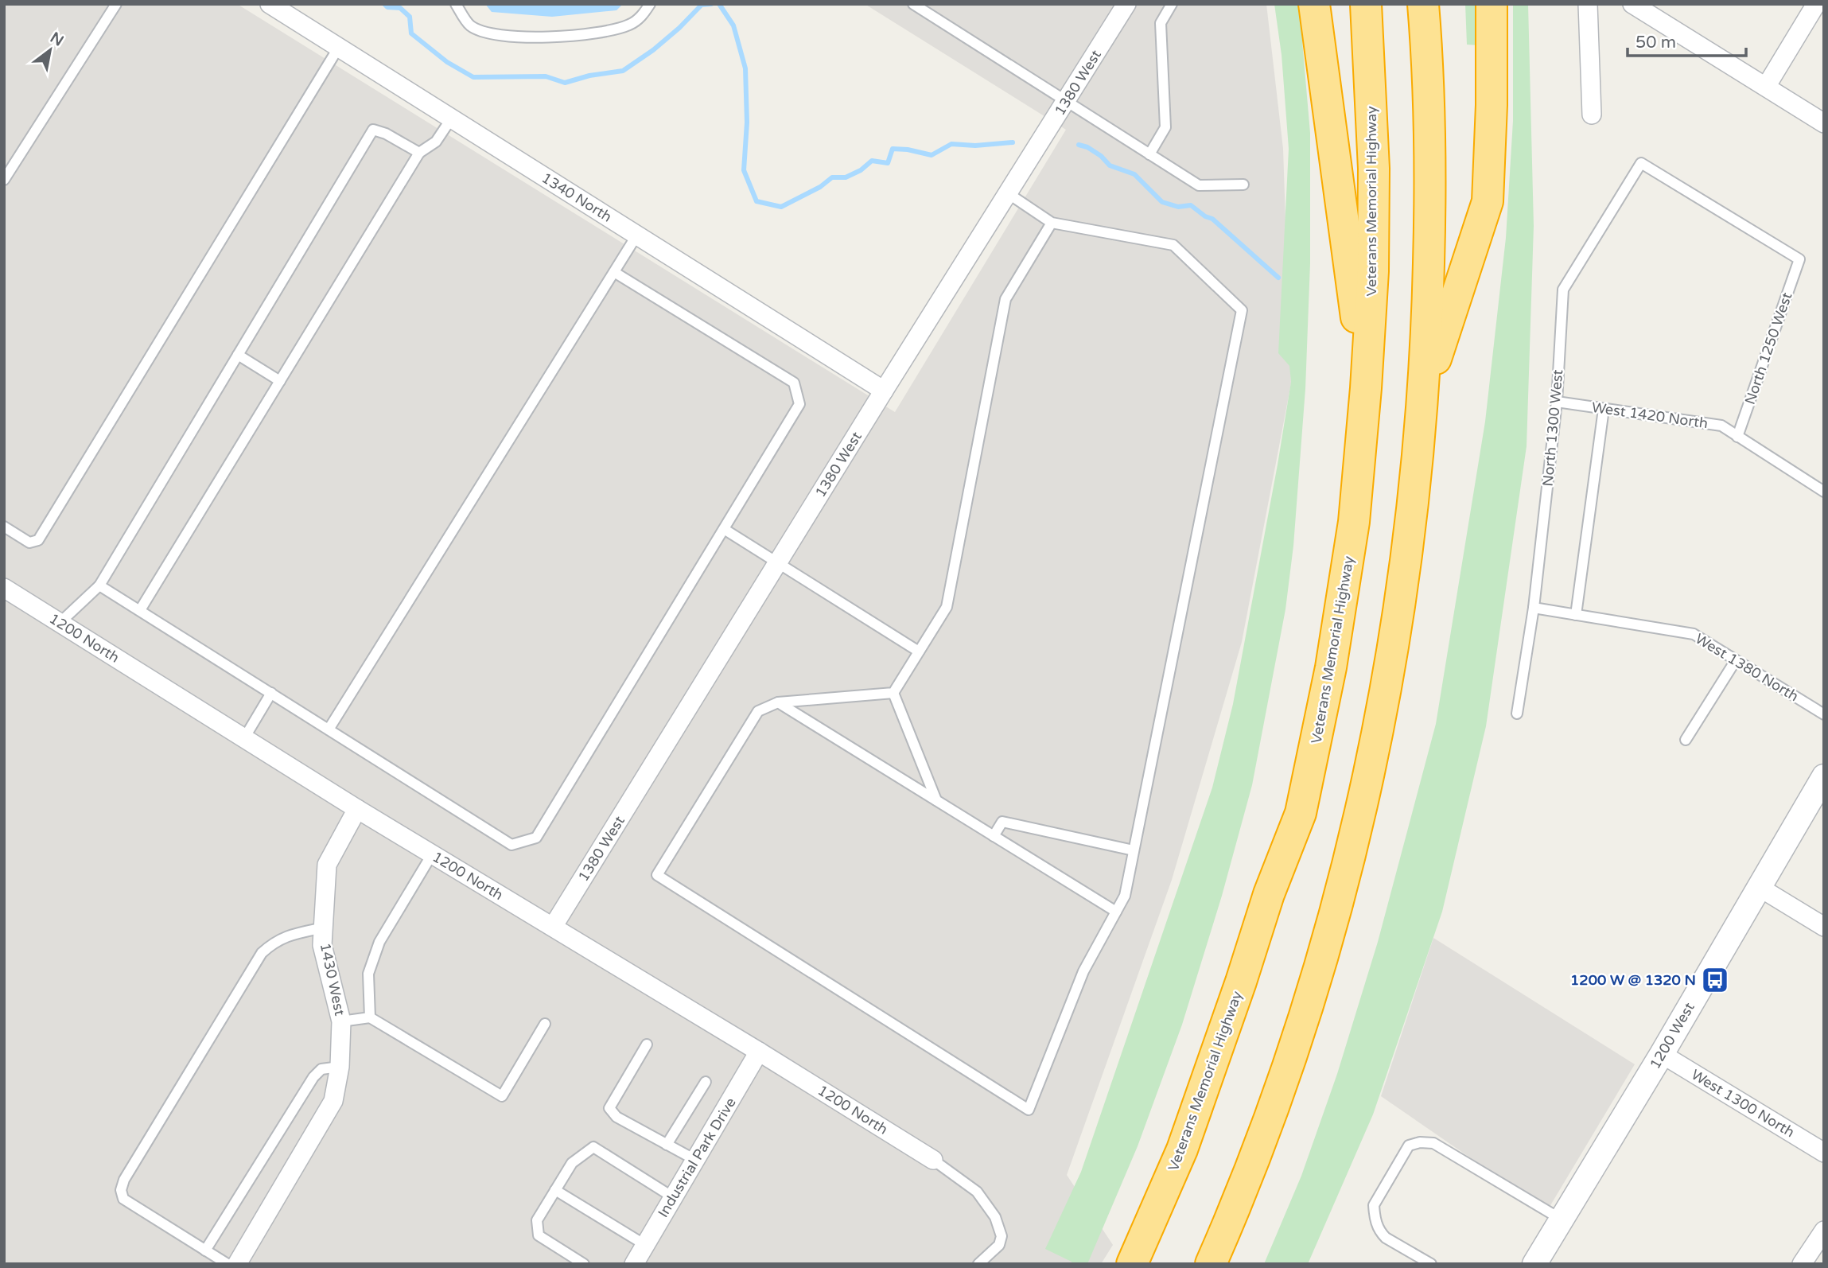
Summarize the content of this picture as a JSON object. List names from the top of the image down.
{
  "streets": {
    "highway": ["Veterans Memorial Highway"],
    "street": [
      "1380 West",
      "1340 North",
      "1200 North",
      "1430 West",
      "1200 West",
      "West 1300 North",
      "Industrial Park Drive"
    ],
    "lane": [
      "North 1250 West",
      "West 1420 North",
      "North 1300 West",
      "West 1380 North"
    ]
  },
  "crossings": [
    ["1380 West", "1340 North"],
    ["1380 West", "1200 North"],
    ["North 1250 West", "West 1420 North"],
    ["North 1250 West", "North 1300 West"],
    ["West 1420 North", "North 1300 West"],
    ["North 1300 West", "West 1380 North"],
    ["1200 North", "1430 West"],
    ["1200 North", "Industrial Park Drive"],
    ["1200 West", "West 1300 North"]
  ],
  "places": {
    "bus stop": ["1200 W @ 1320 N"]
  },
  "scale_bar": "50 m",
  "north": "top right"
}
